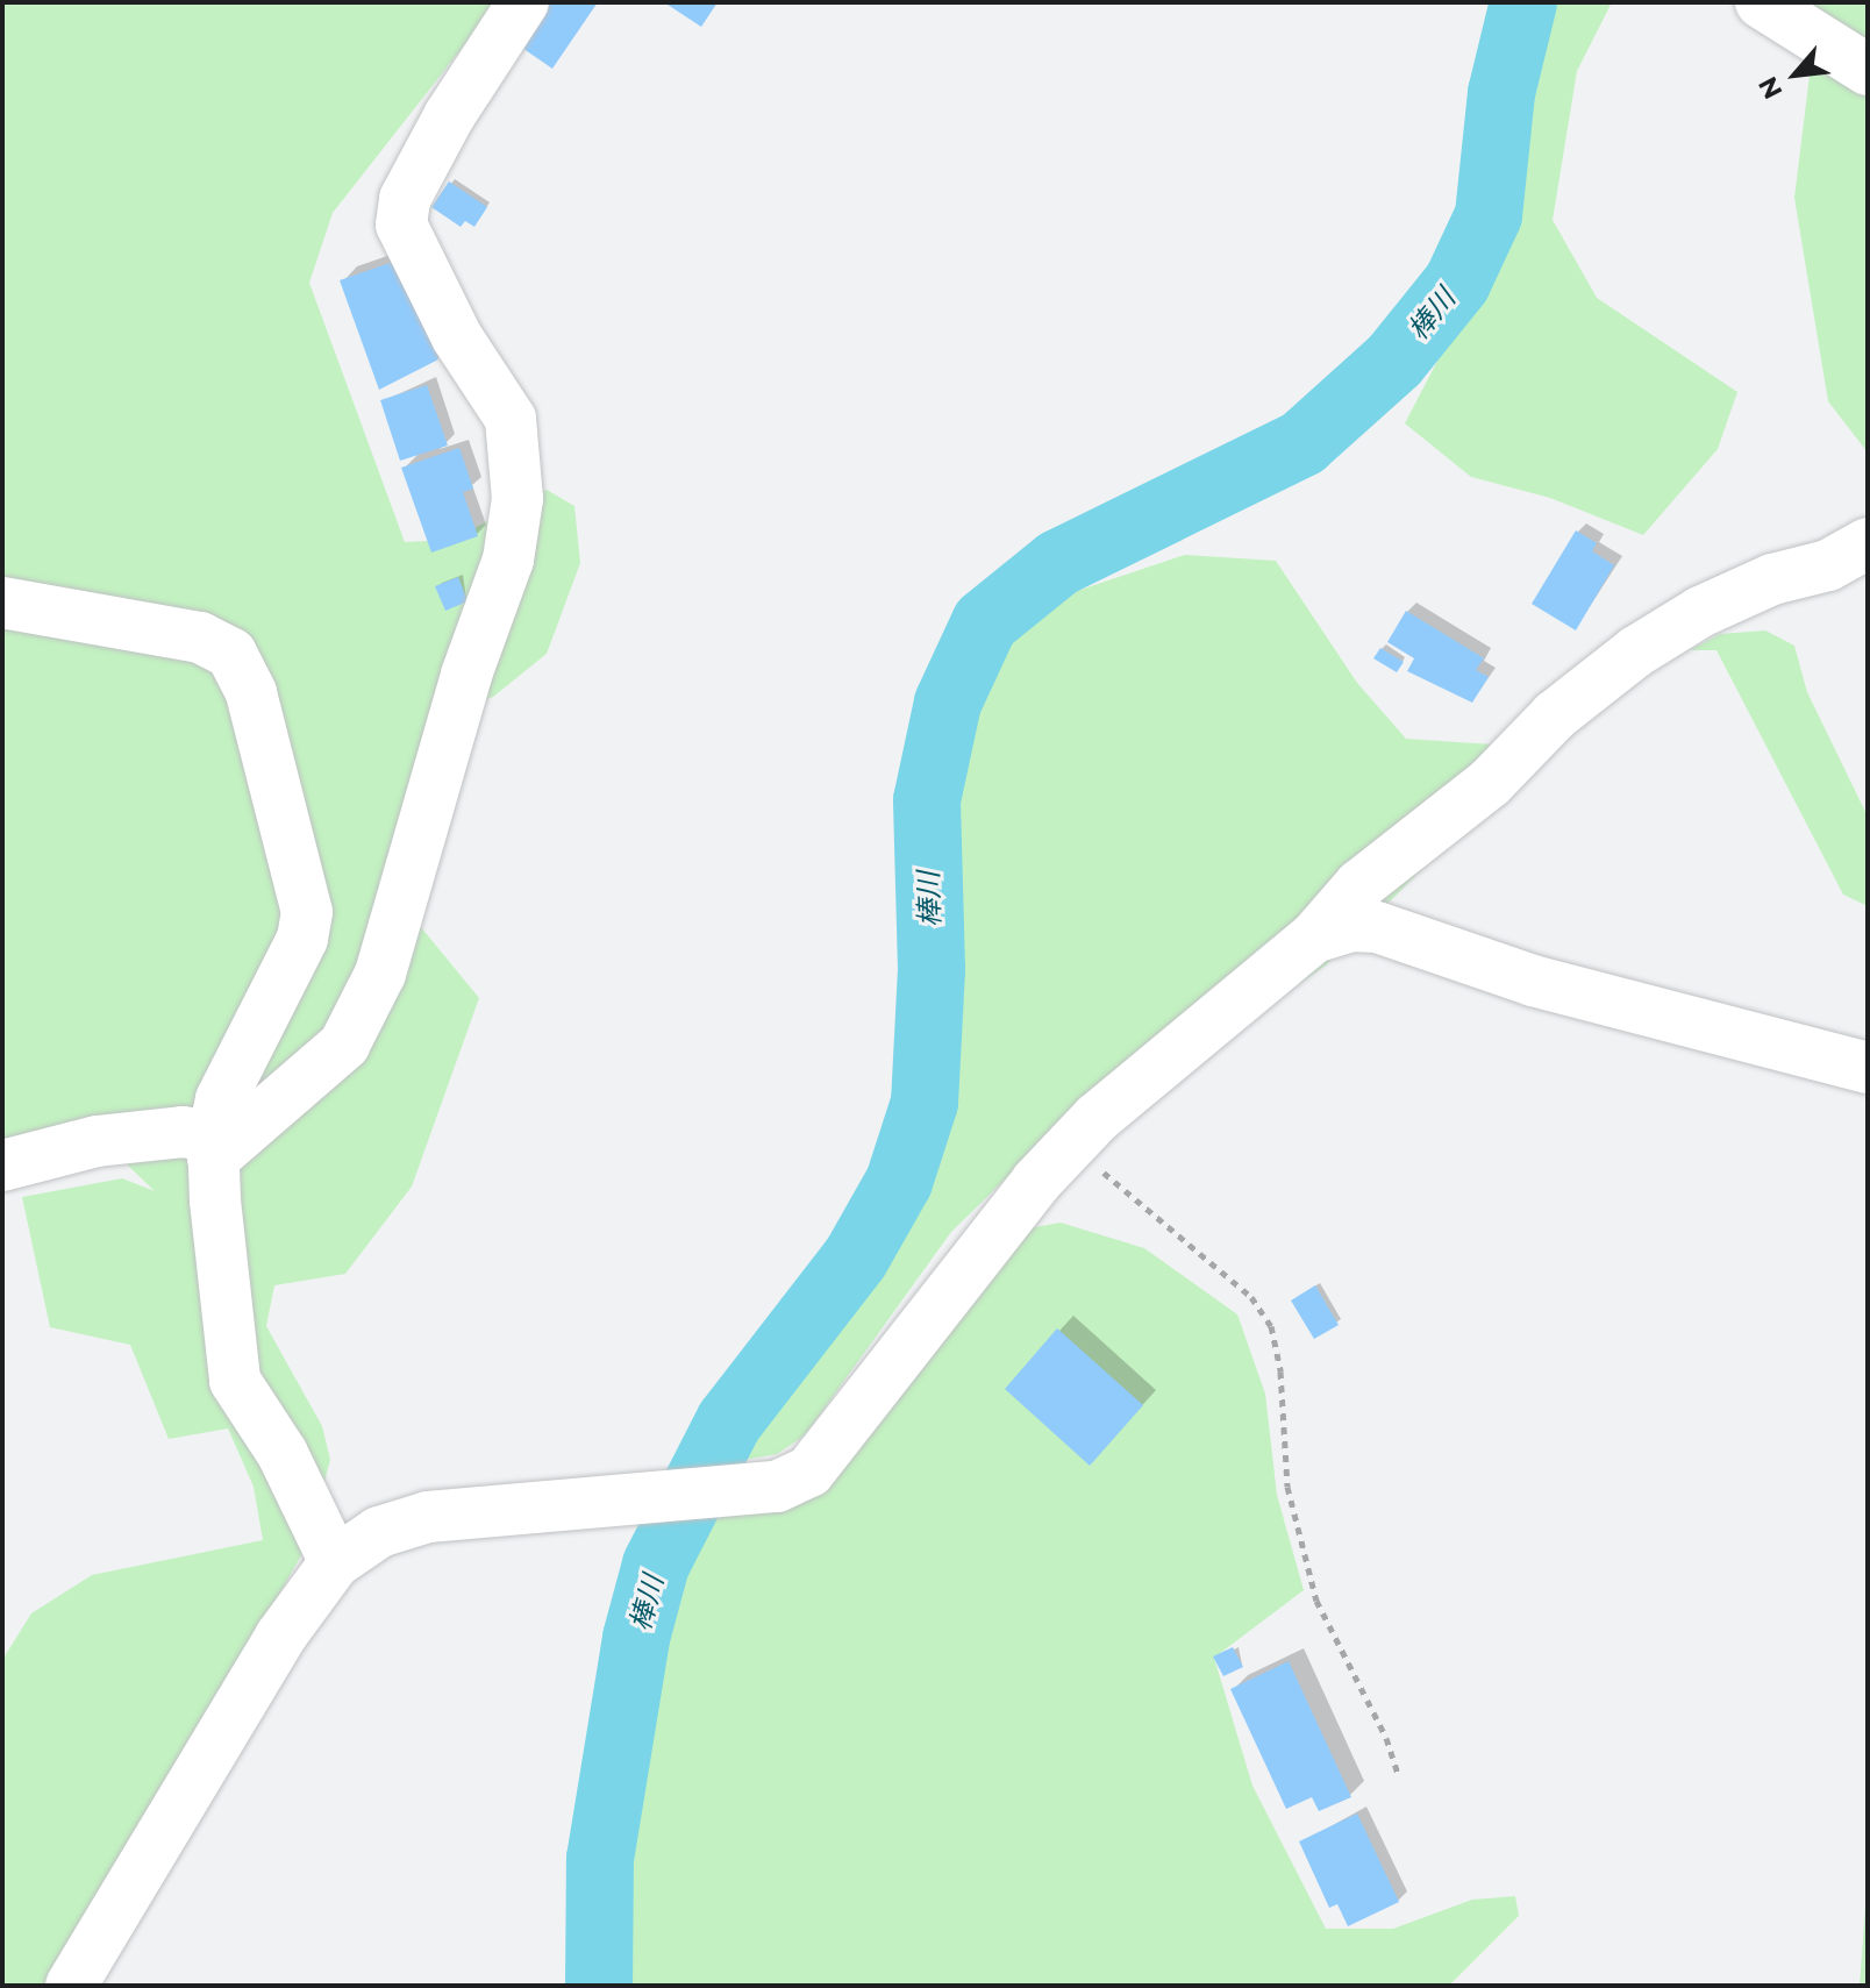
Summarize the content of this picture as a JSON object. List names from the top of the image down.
{
  "water": ["棒川"],
  "north": "bottom left"
}
